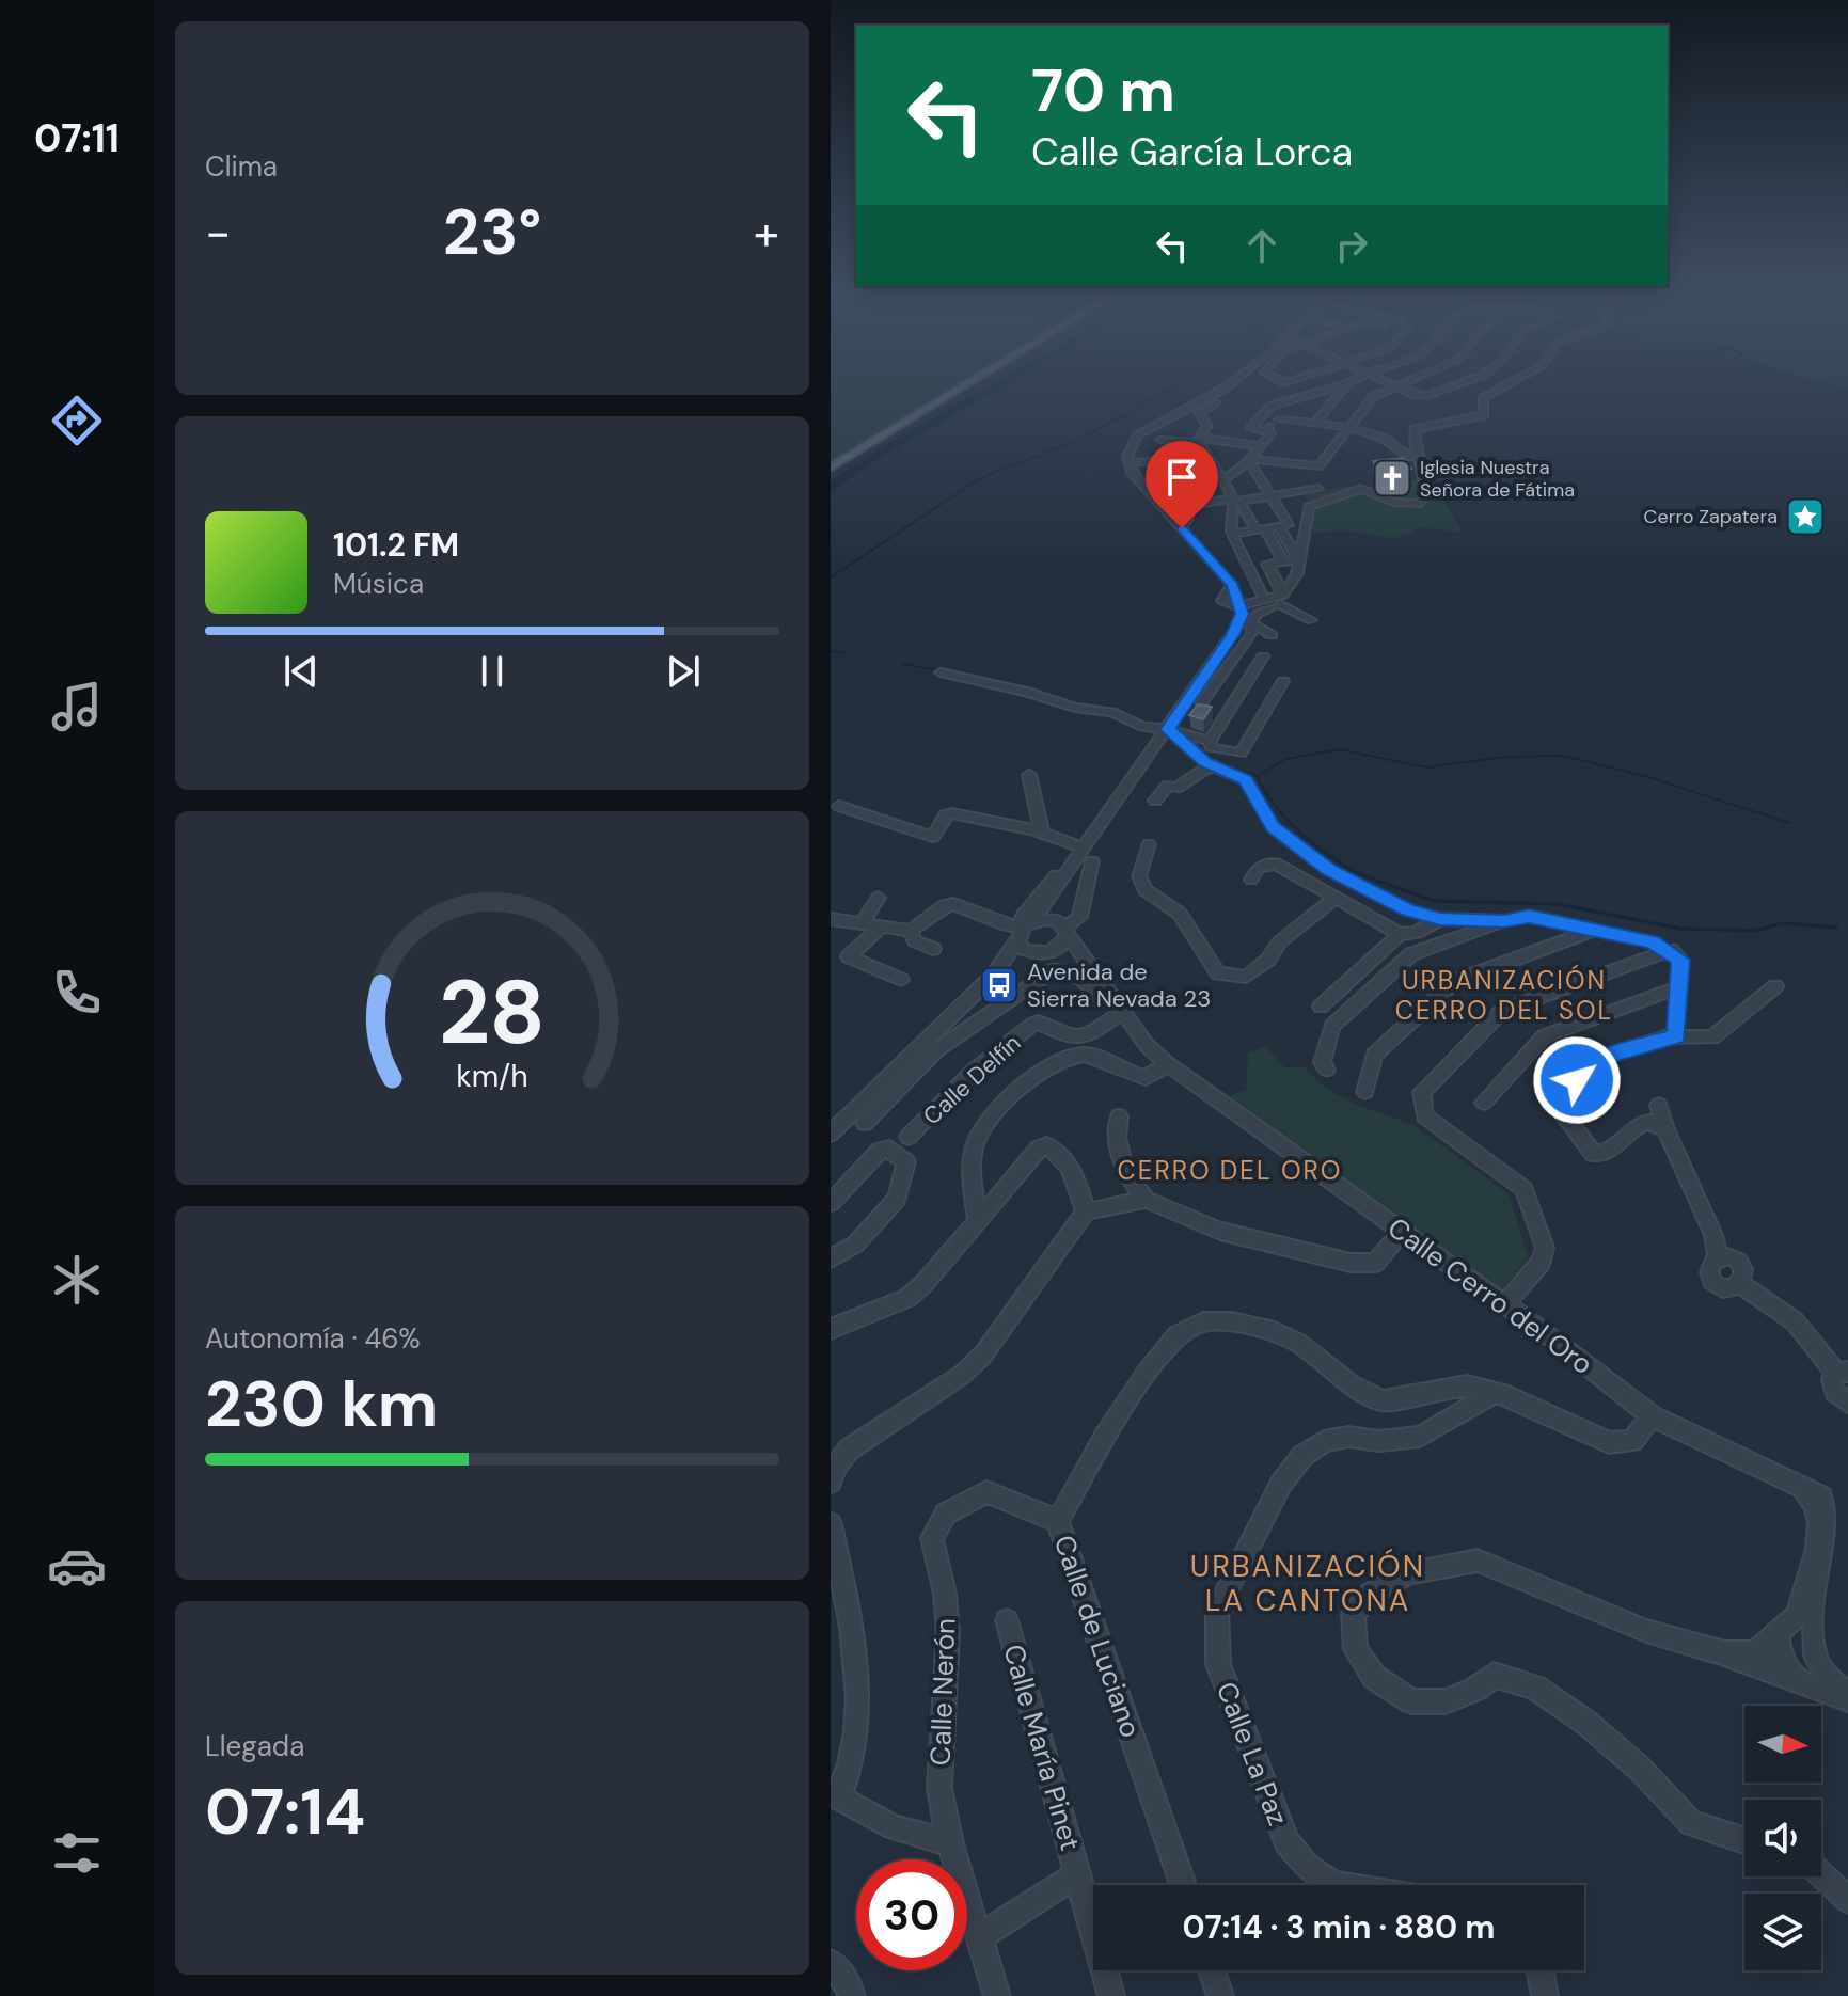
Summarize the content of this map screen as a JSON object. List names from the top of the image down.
{
  "streets": {
    "street": [
      "Calle Delfín",
      "Calle Cerro del Oro",
      "Calle de Luciano",
      "Calle Nerón",
      "Calle María Pinet",
      "Calle La Paz"
    ]
  },
  "crossings": [
    ["Calle Delfín", "Calle Cerro del Oro"],
    ["Calle de Luciano", "Calle Nerón"],
    ["Calle de Luciano", "Calle La Paz"]
  ],
  "districts": ["URBANIZACIÓN CERRO DEL SOL", "CERRO DEL ORO", "URBANIZACIÓN LA CANTONA"],
  "places": {
    "church": ["Iglesia Nuestra Señora de Fátima"],
    "place": ["Cerro Zapatera"],
    "bus stop": ["Avenida de Sierra Nevada 23"]
  },
  "north": "right",
  "page": {
    "tabs": "07:11",
    "tile": [
      "Clima",
      ["Autonomía · 46%", "230 km"],
      ["Llegada", "07:14"]
    ],
    "turn": ["70 m", "Calle García Lorca"],
    "heat": ["−", "23°", "+"],
    "song": ["101.2 FM", "Música"],
    "limit": "30",
    "trip": "07:14 · 3 min · 880 m",
    "gauge": ["28", "km/h"]
  }
}
